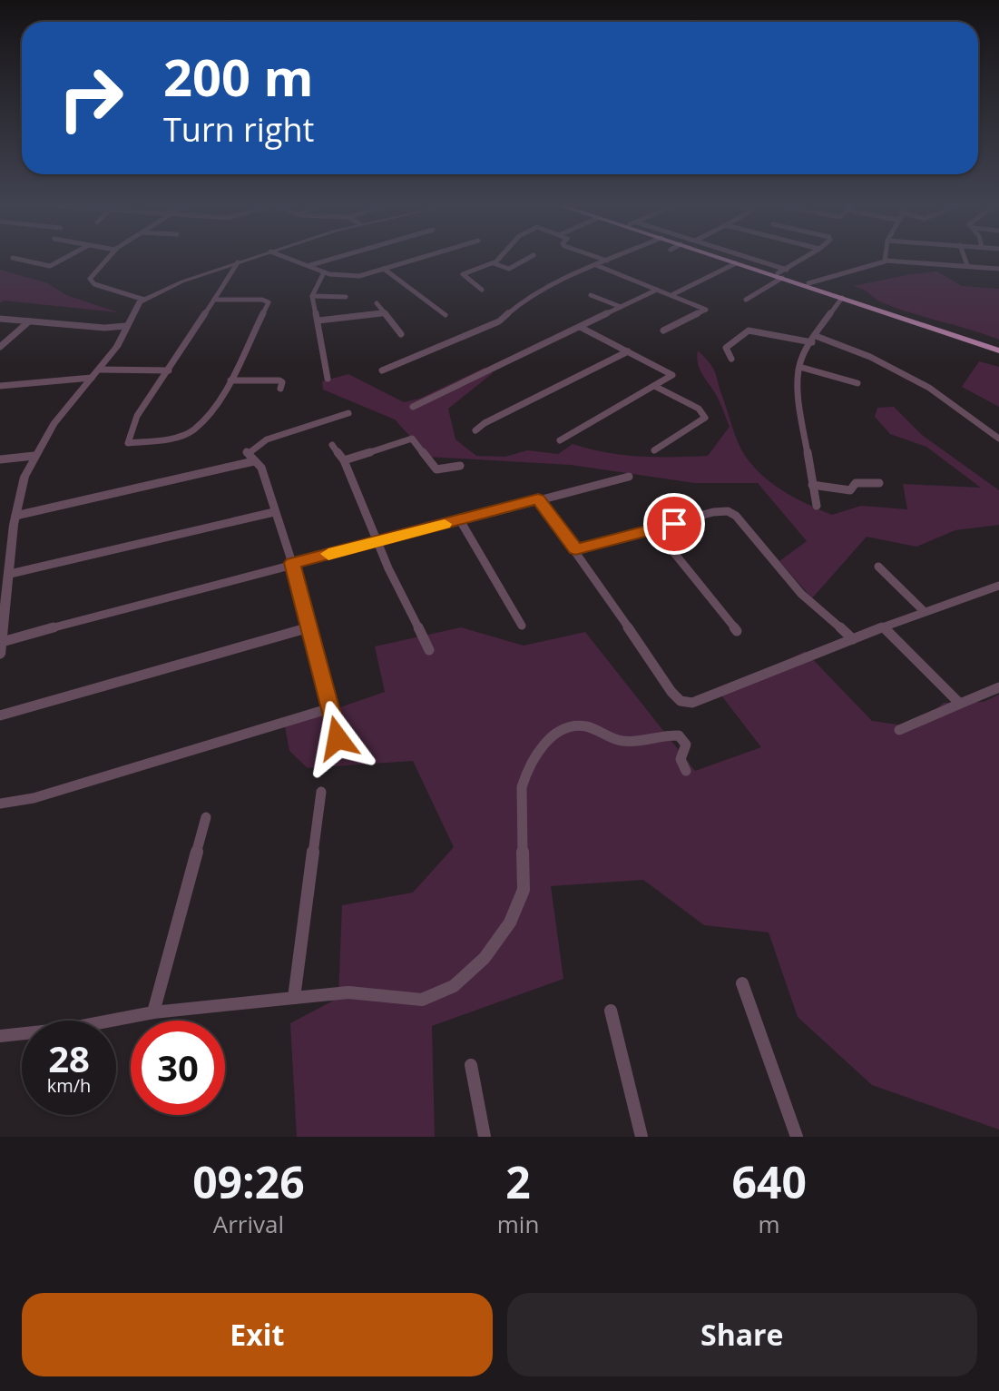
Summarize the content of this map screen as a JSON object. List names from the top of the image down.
{
  "page": {
    "turn": ["200 m", "Turn right"],
    "speed": "28 km/h",
    "limit": "30",
    "eta": [
      "09:26",
      "Arrival",
      "2",
      "min",
      "640",
      "m"
    ],
    "buttons": ["Exit", "Share"]
  }
}
